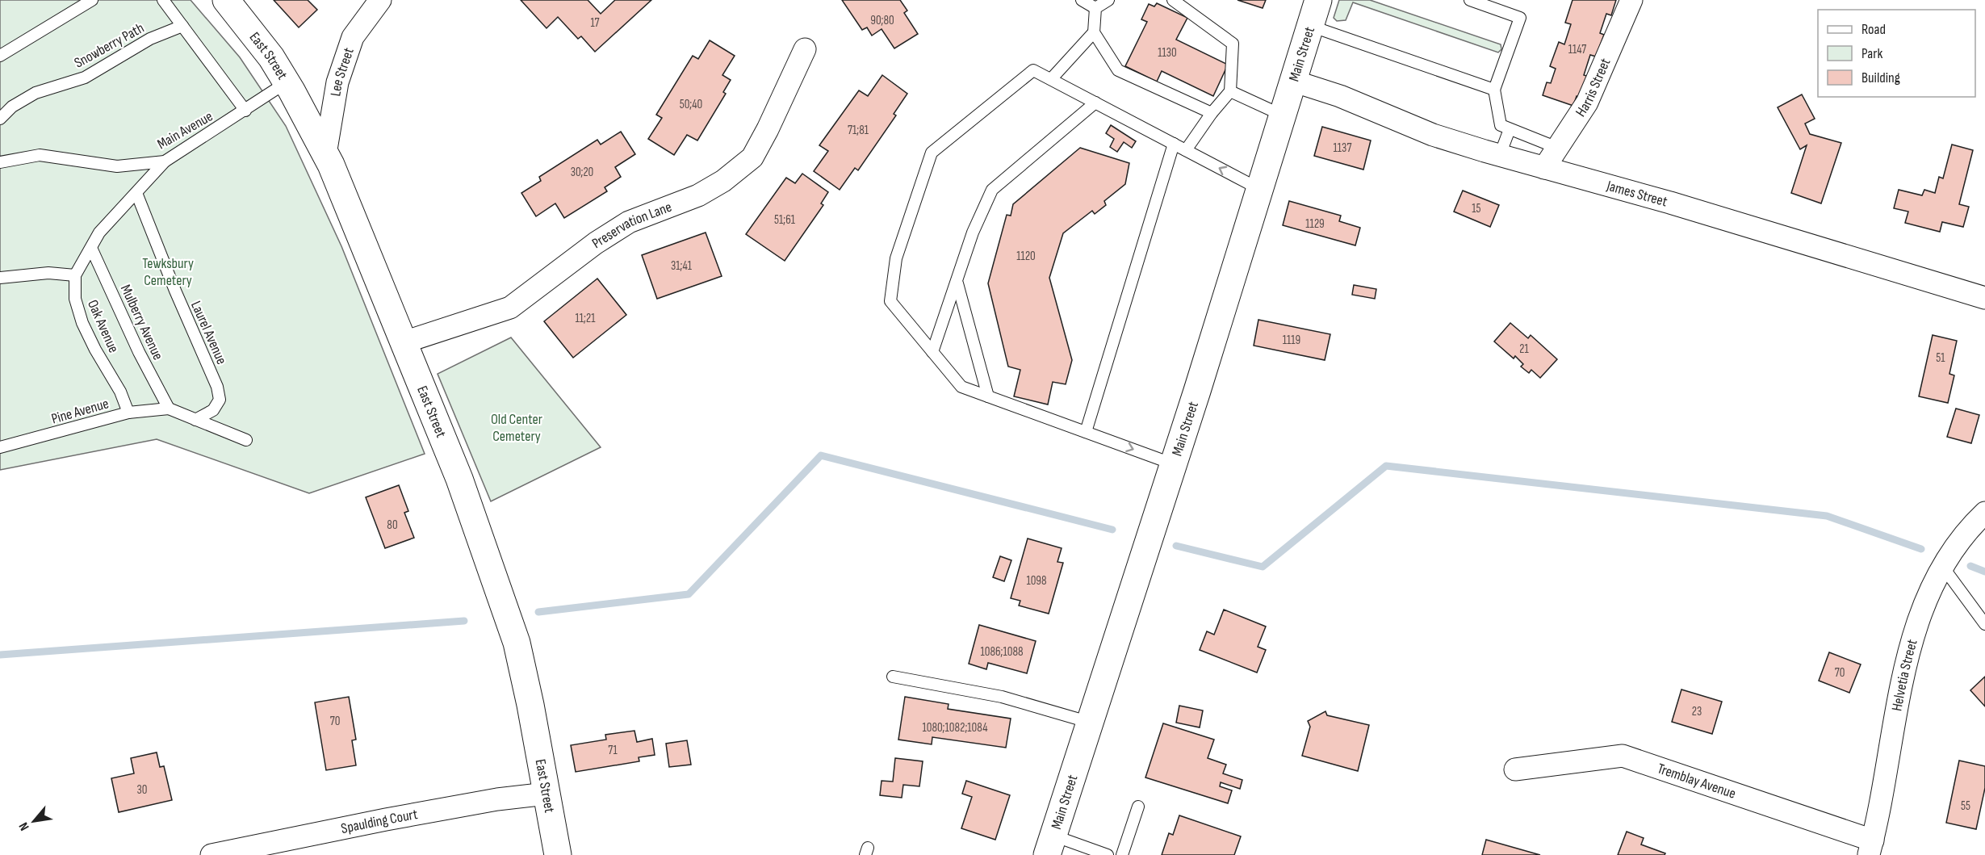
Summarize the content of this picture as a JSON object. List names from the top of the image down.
{
  "streets": {
    "main road": ["Main Street", "East Street"],
    "street": [
      "Lee Street",
      "Harris Street",
      "James Street",
      "Preservation Lane",
      "Helvetia Street",
      "Tremblay Avenue",
      "Spaulding Court"
    ],
    "lane": [
      "Snowberry Path",
      "Main Avenue",
      "Mulberry Avenue",
      "Oak Avenue",
      "Laurel Avenue",
      "Pine Avenue"
    ]
  },
  "crossings": [
    ["Main Street", "James Street"],
    ["East Street", "Lee Street"],
    ["East Street", "Main Avenue"],
    ["East Street", "Preservation Lane"],
    ["East Street", "Spaulding Court"],
    ["Harris Street", "James Street"],
    ["Main Avenue", "Oak Avenue"],
    ["Mulberry Avenue", "Oak Avenue"],
    ["Mulberry Avenue", "Pine Avenue"],
    ["Oak Avenue", "Laurel Avenue"],
    ["Oak Avenue", "Pine Avenue"],
    ["Helvetia Street", "Tremblay Avenue"]
  ],
  "parks": ["Tewksbury Cemetery", "Old Center Cemetery"],
  "house_numbers": [
    "90;80",
    "17",
    "1147",
    "1130",
    "50;40",
    "71;81",
    "1137",
    "30;20",
    "15",
    "51;61",
    "1129",
    "1120",
    "31;41",
    "11;21",
    "1119",
    "21",
    "51",
    "80",
    "1098",
    "1086;1088",
    "70",
    "23",
    "70",
    "1080;1082;1084",
    "71",
    "30",
    "55"
  ],
  "legend": ["Road", "Park", "Building"],
  "north": "bottom left"
}
